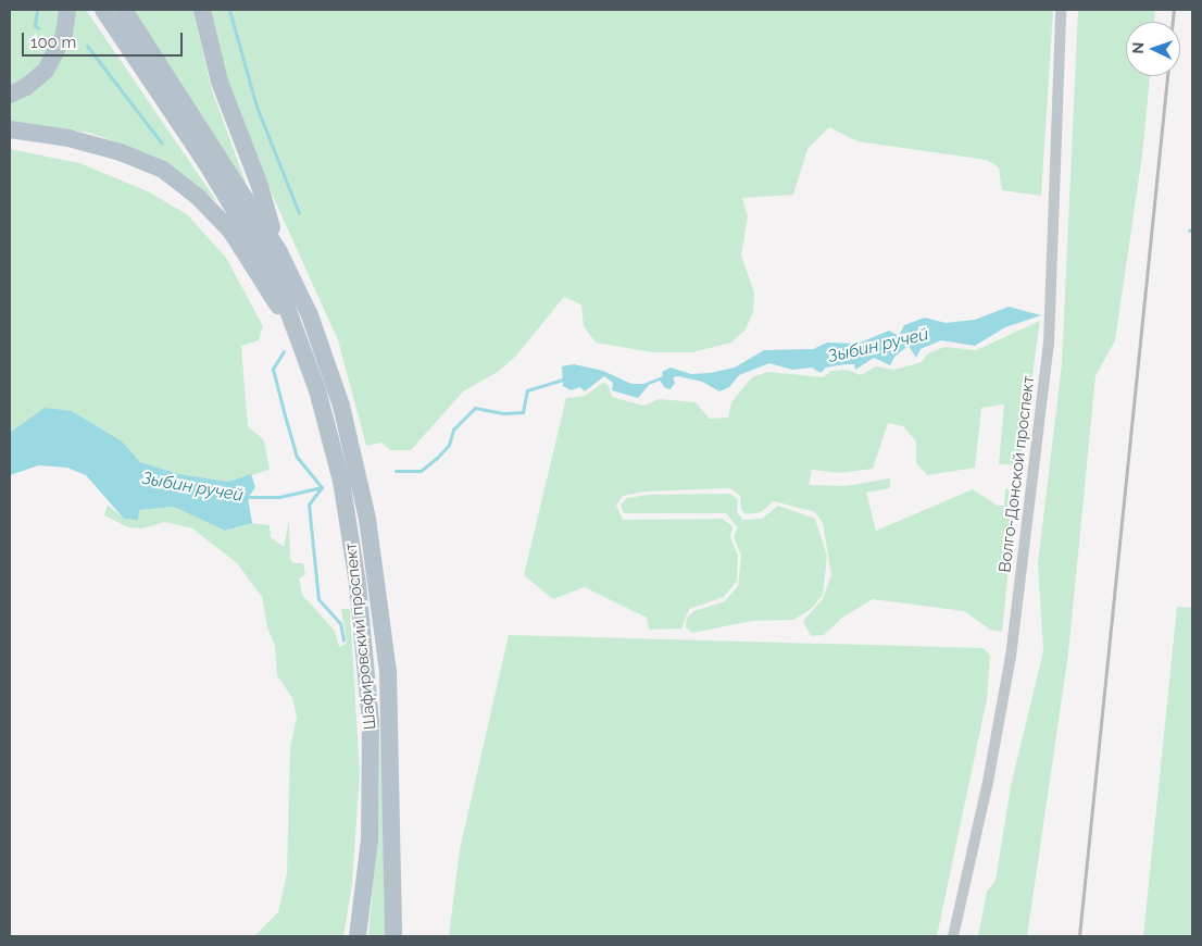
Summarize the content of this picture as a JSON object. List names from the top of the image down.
{
  "streets": {
    "main road": ["Шафировский проспект"],
    "street": ["Волго-Донской проспект"]
  },
  "water": ["Зыбин ручей"],
  "scale_bar": "100 m",
  "north": "left"
}
